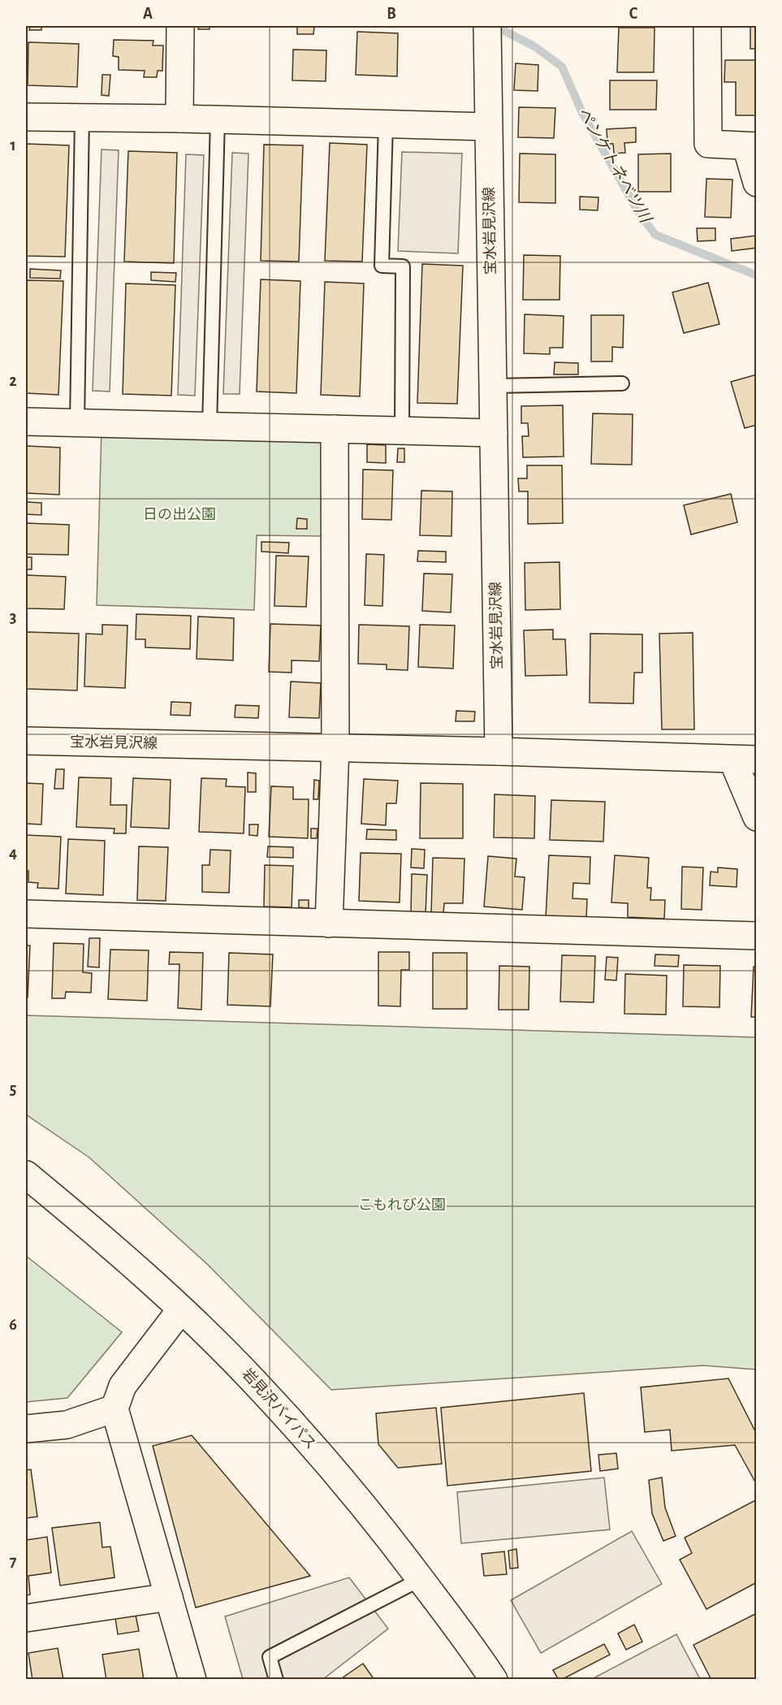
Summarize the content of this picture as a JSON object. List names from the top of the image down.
{
  "streets": {
    "main road": ["宝水岩見沢線", "岩見沢バイパス"]
  },
  "water": ["ペンケトネベツ川"],
  "parks": ["日の出公園", "こもれび公園"],
  "grid": {
    "columns": ["A", "B", "C"],
    "rows": [
      "1",
      "2",
      "3",
      "4",
      "5",
      "6",
      "7"
    ]
  }
}
